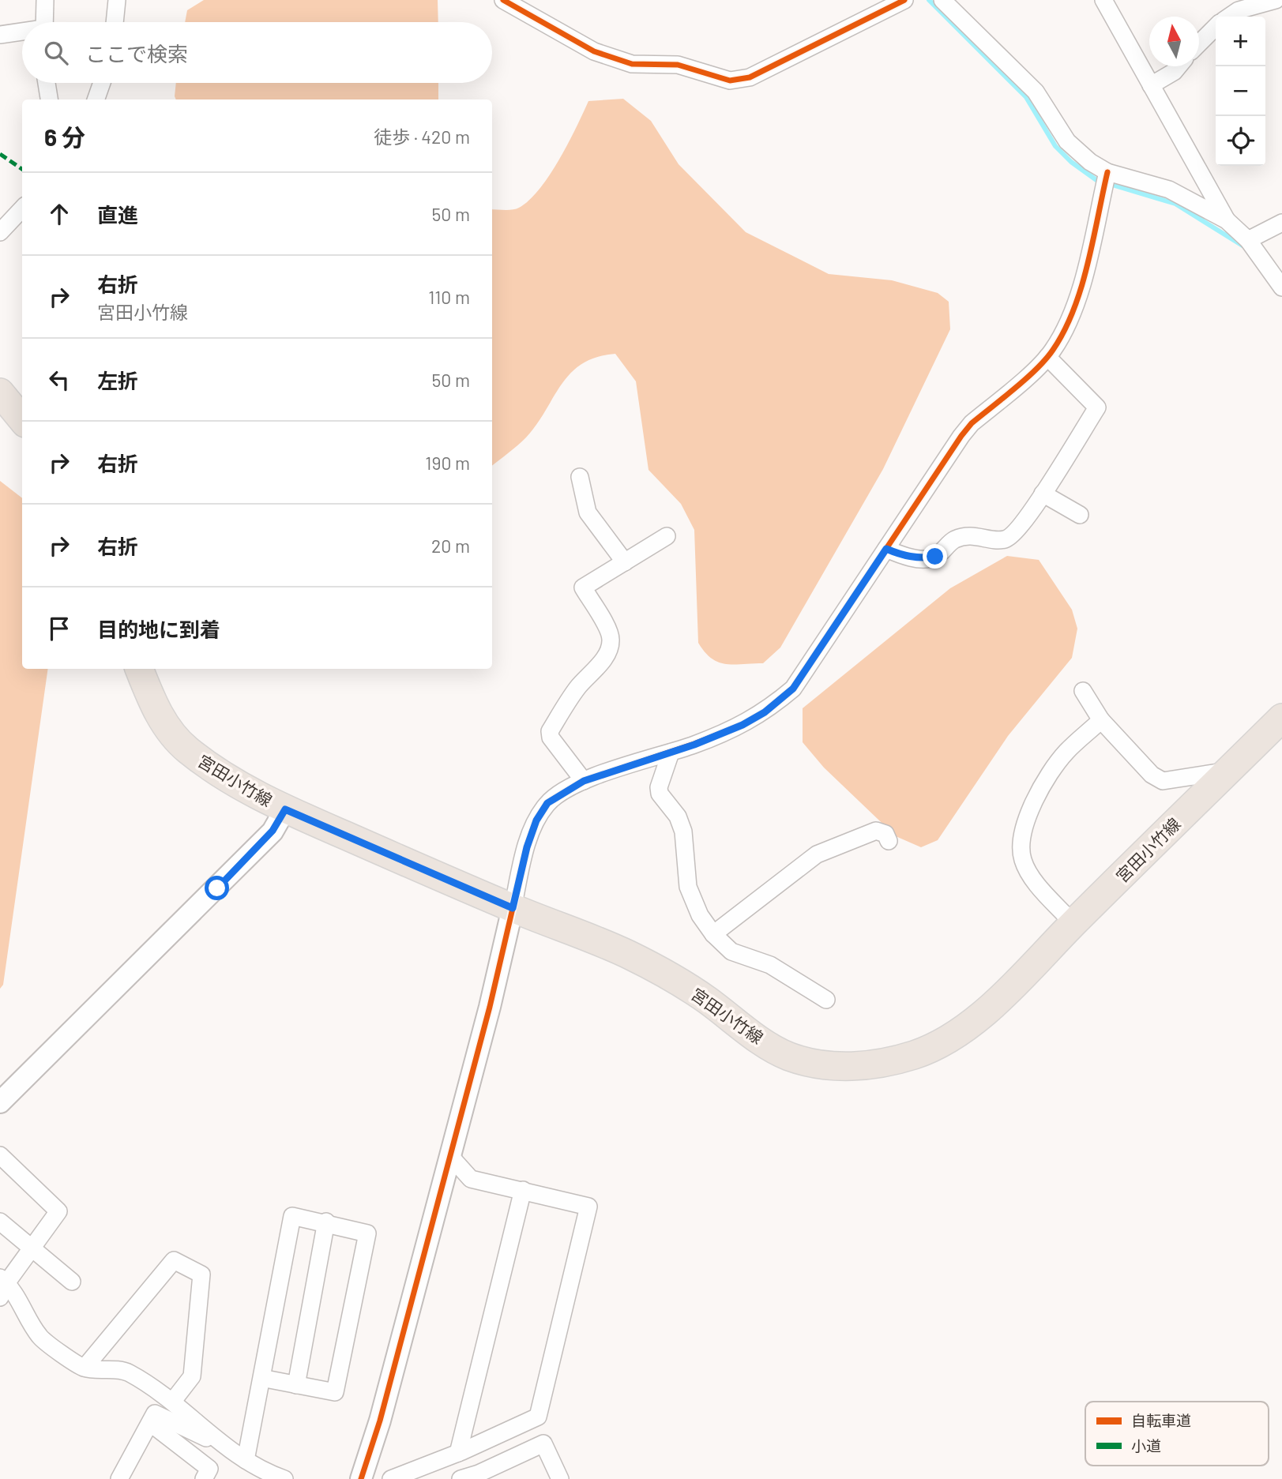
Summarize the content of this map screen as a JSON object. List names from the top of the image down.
{
  "streets": {
    "main road": ["宮田小竹線"]
  },
  "legend": ["自転車道", "小道"],
  "north": "top",
  "page": {
    "map_buttons": ["+", "−"],
    "search": "ここで検索",
    "heading": ["6 分", "徒歩 · 420 m"],
    "list": [
      ["直進", "50 m"],
      ["右折", "宮田小竹線", "110 m"],
      ["左折", "50 m"],
      ["右折", "190 m"],
      ["右折", "20 m"],
      "目的地に到着"
    ]
  }
}
